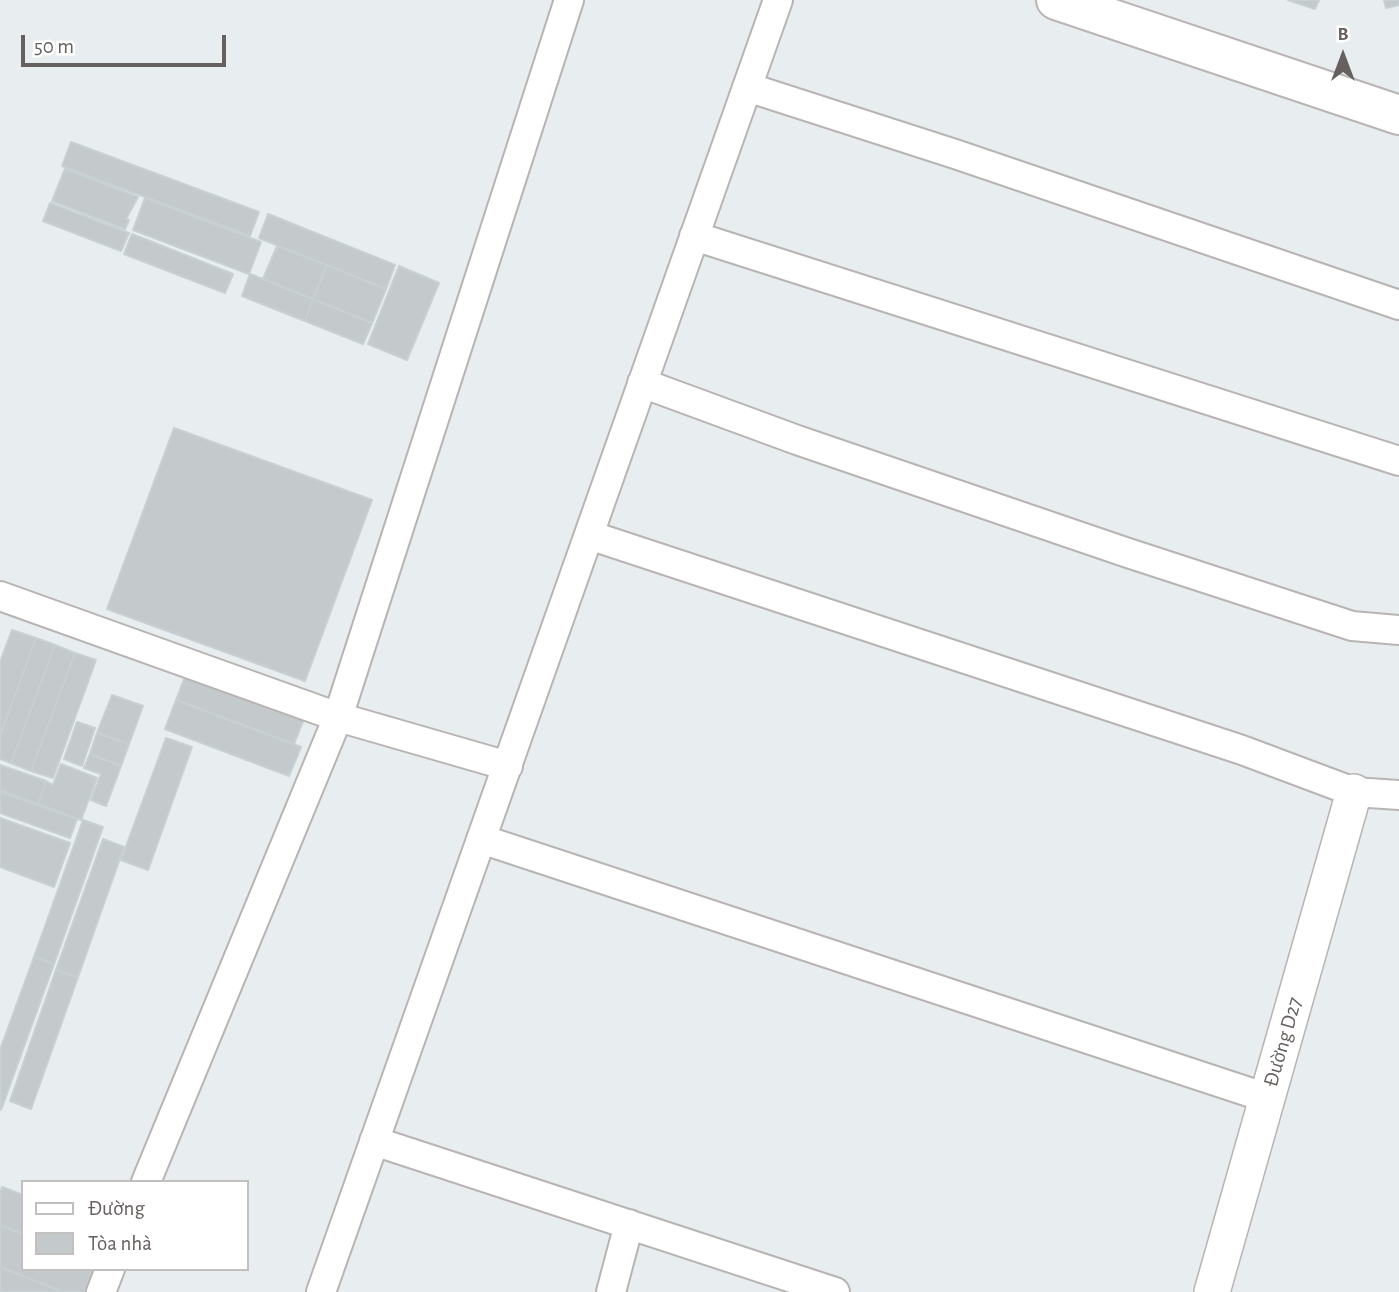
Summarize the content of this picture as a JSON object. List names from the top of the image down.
{
  "streets": {
    "street": ["Đường D27"]
  },
  "legend": ["Đường", "Tòa nhà"],
  "scale_bar": "50 m",
  "north": "top"
}
